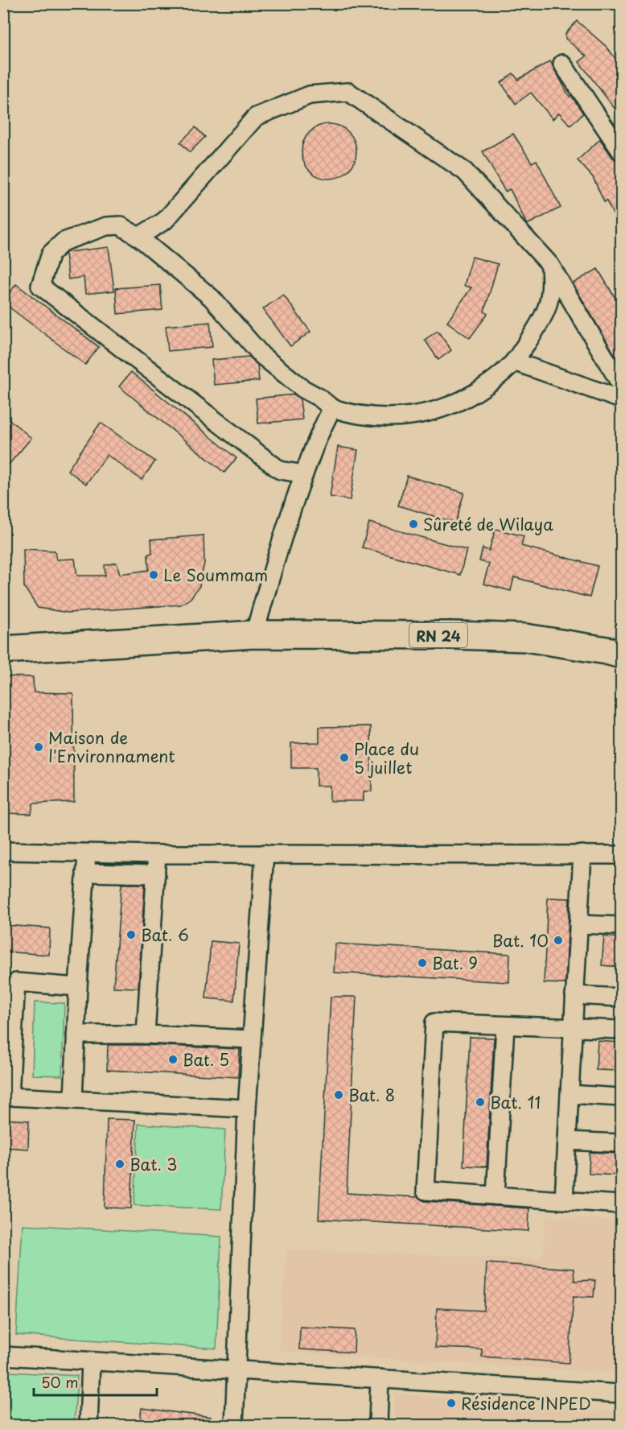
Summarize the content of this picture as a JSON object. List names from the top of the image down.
{
  "streets": {
    "main road": ["RN 24"]
  },
  "places": [
    "Sûreté de Wilaya",
    "Le Soummam",
    "Maison de l'Environnament",
    "Place du 5 juillet",
    "Bat. 6",
    "Bat. 10",
    "Bat. 9",
    "Bat. 5",
    "Bat. 8",
    "Bat. 11",
    "Bat. 3",
    "Résidence INPED"
  ],
  "scale_bar": "50 m"
}
